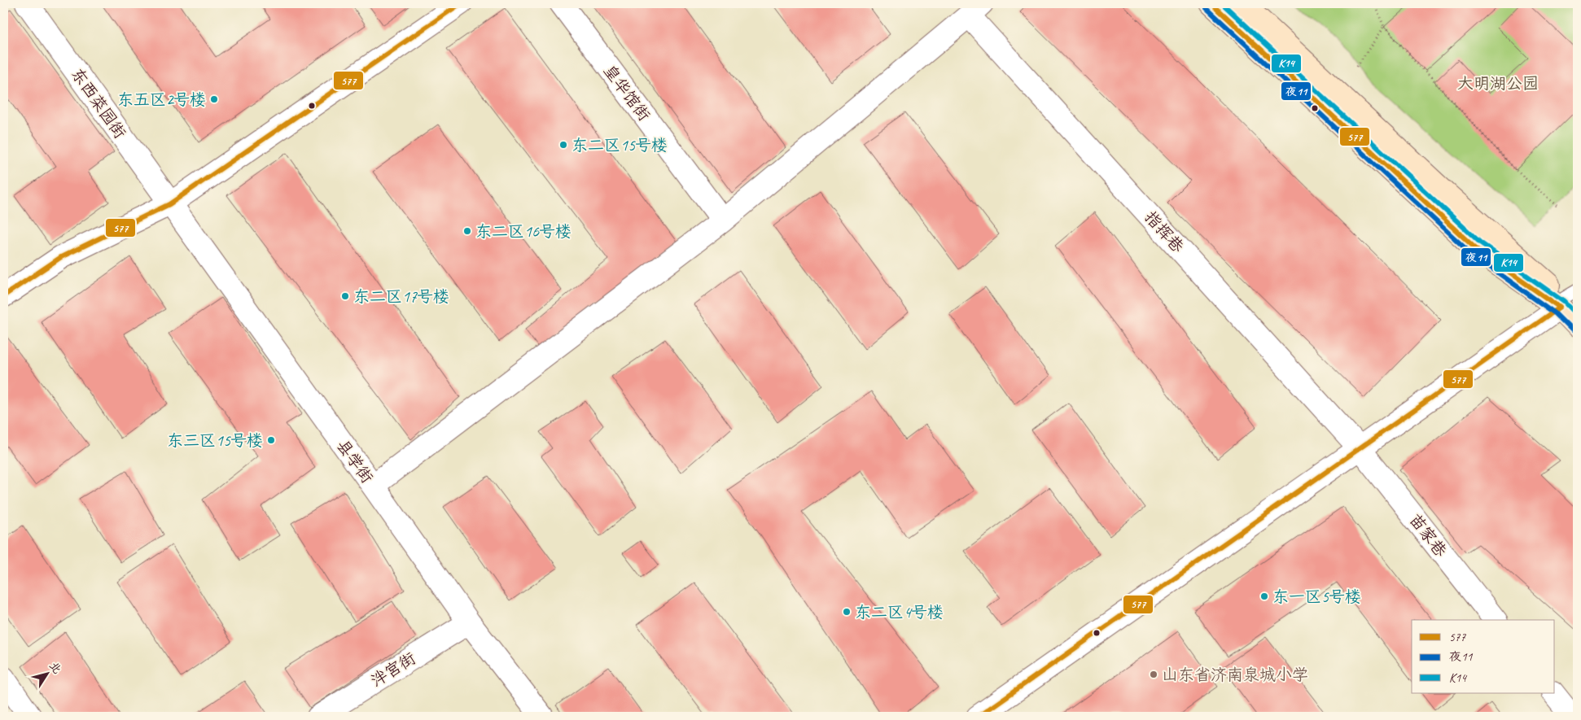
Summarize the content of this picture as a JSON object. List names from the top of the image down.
{
  "streets": {
    "street": [
      "皇华馆街",
      "东西菜园街",
      "指挥巷",
      "县学街",
      "苗家巷",
      "泮宫街"
    ]
  },
  "crossings": [
    ["东西菜园街", "县学街"],
    ["指挥巷", "苗家巷"],
    ["县学街", "泮宫街"]
  ],
  "parks": ["大明湖公园"],
  "places": [
    "东五区2号楼",
    "东二区15号楼",
    "东二区16号楼",
    "东二区17号楼",
    "东三区15号楼",
    "东一区5号楼",
    "东二区4号楼",
    "山东省济南泉城小学"
  ],
  "lines": ["transit line 577", "transit line K14", "transit line 夜11"],
  "legend": ["577", "夜11", "K14"],
  "north": "top right"
}
